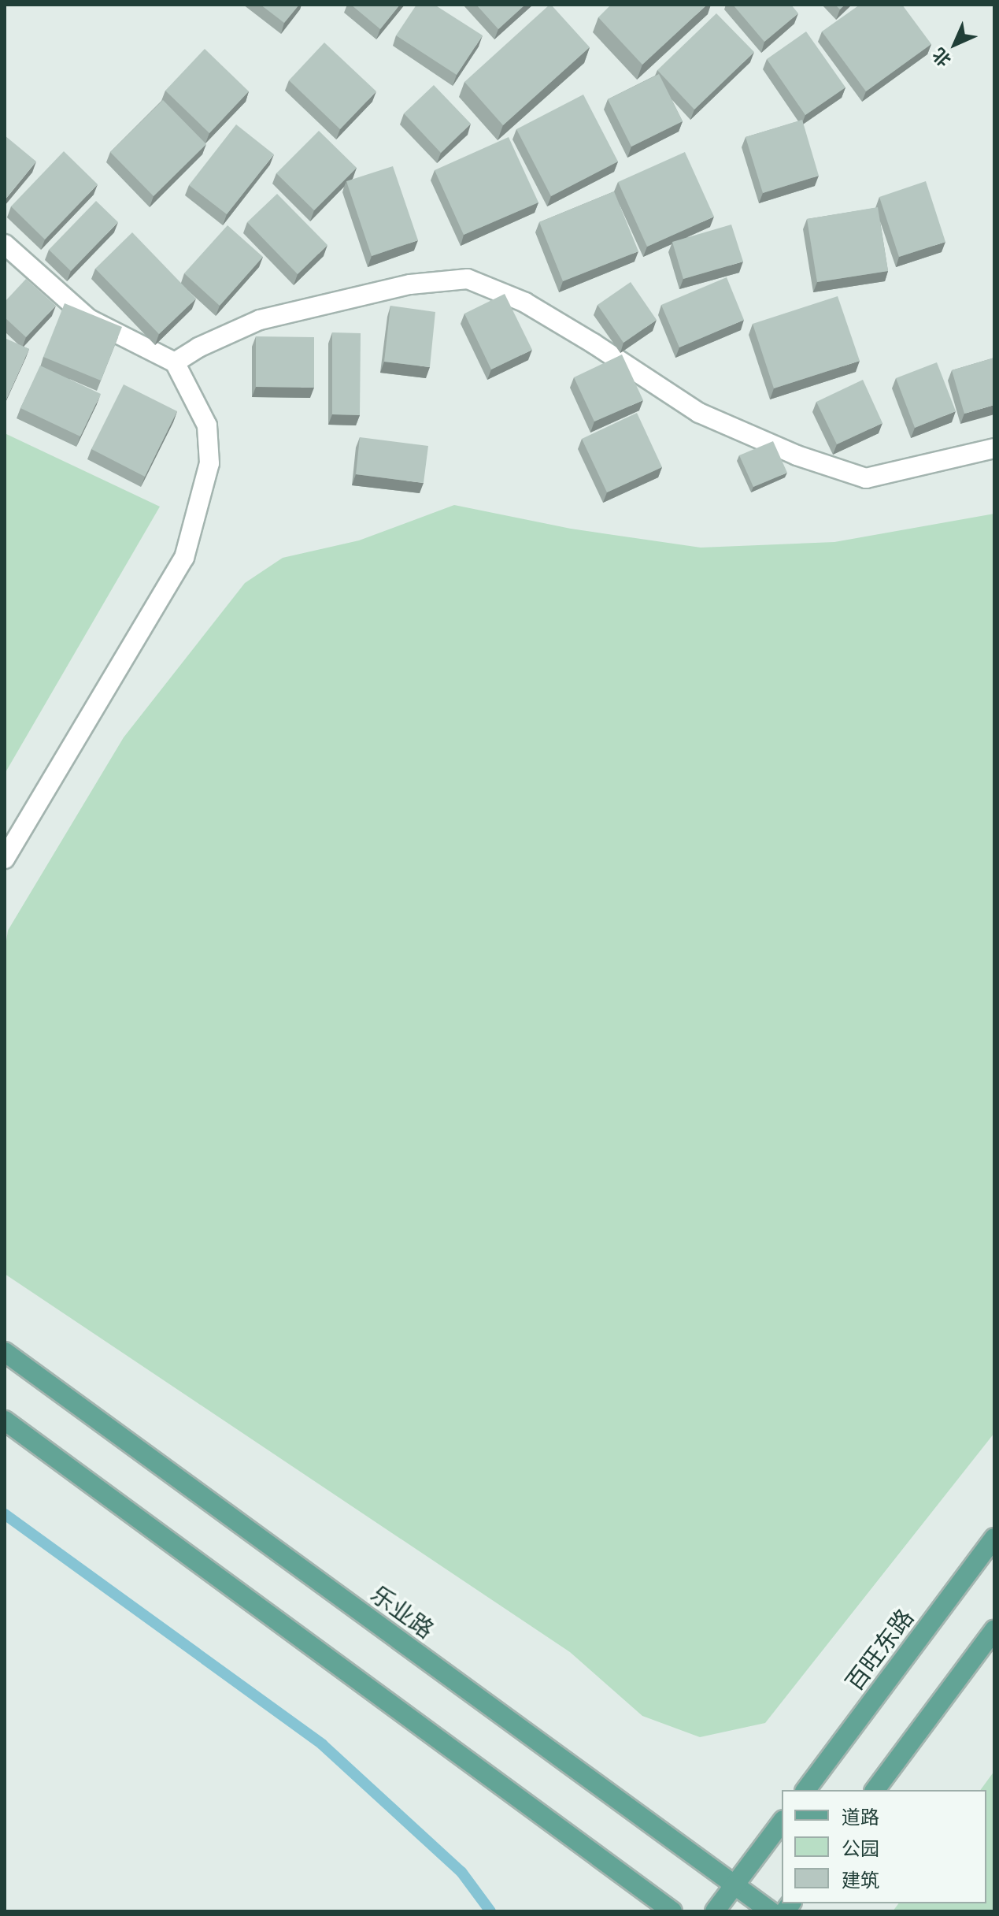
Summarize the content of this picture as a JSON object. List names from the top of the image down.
{
  "streets": {
    "main road": ["乐业路", "百旺东路"]
  },
  "legend": ["道路", "公园", "建筑"],
  "north": "bottom left"
}
